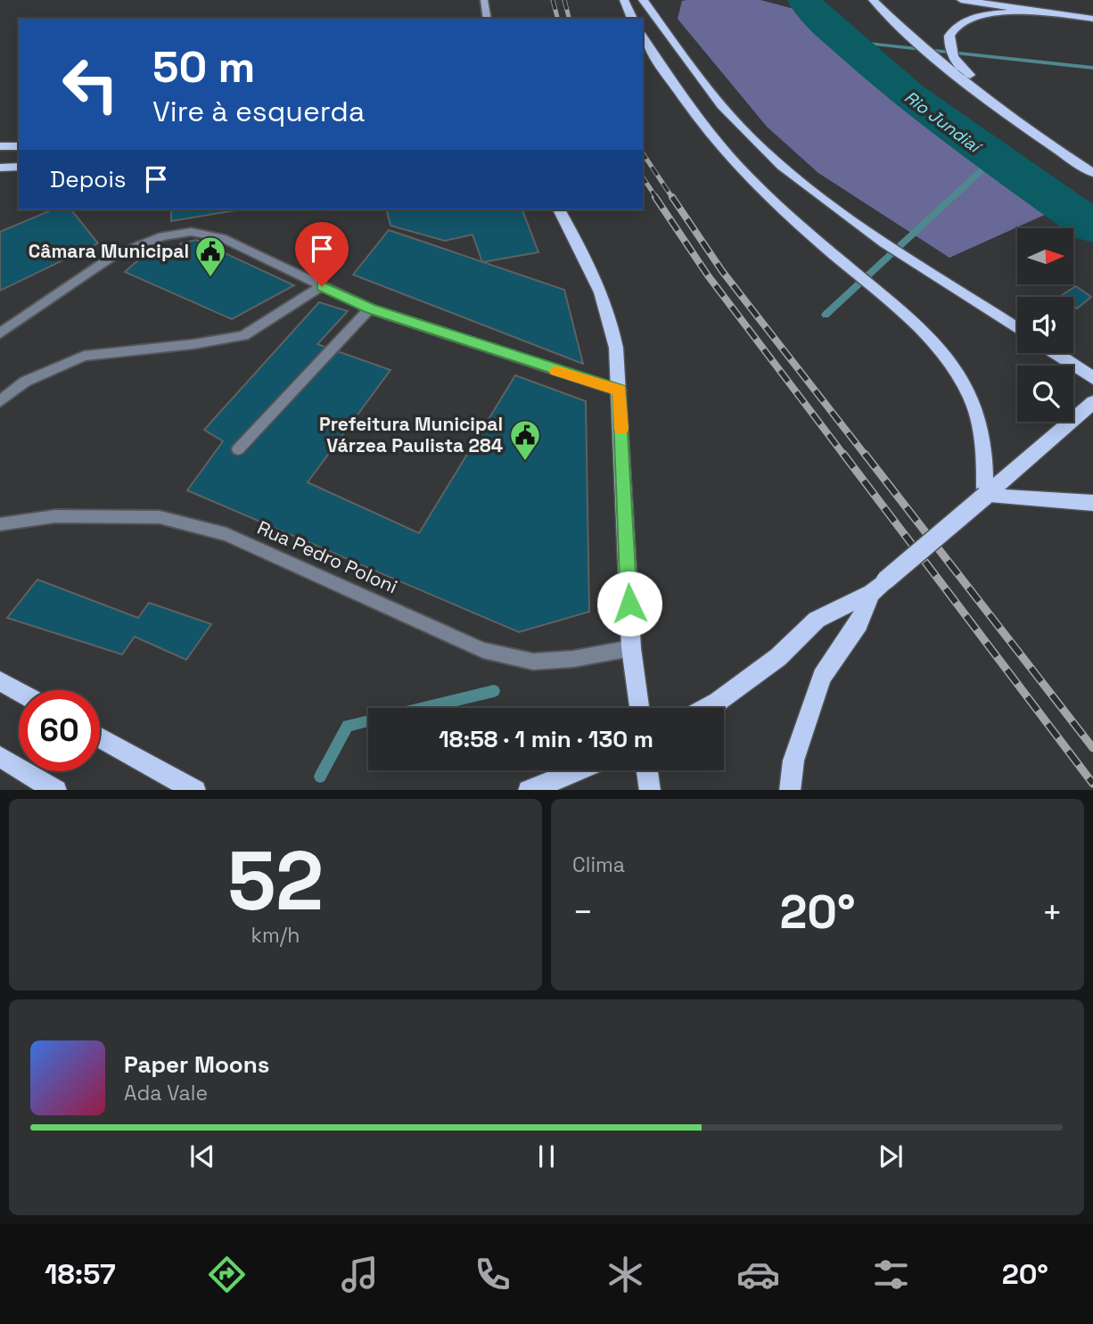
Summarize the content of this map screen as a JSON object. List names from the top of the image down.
{
  "streets": {
    "lane": ["Rua Pedro Poloni"]
  },
  "water": ["Rio Jundiaí"],
  "places": {
    "public building": ["Câmara Municipal", "Prefeitura Municipal Várzea Paulista 284"]
  },
  "north": "right",
  "page": {
    "turn": ["50 m", "Vire à esquerda"],
    "then": "Depois",
    "limit": "60",
    "trip": "18:58 · 1 min · 130 m",
    "tile": [
      ["52", "km/h"],
      "Clima"
    ],
    "heat": ["−", "20°", "+"],
    "song": ["Paper Moons", "Ada Vale"],
    "tabs": ["18:57", "20°"]
  }
}
